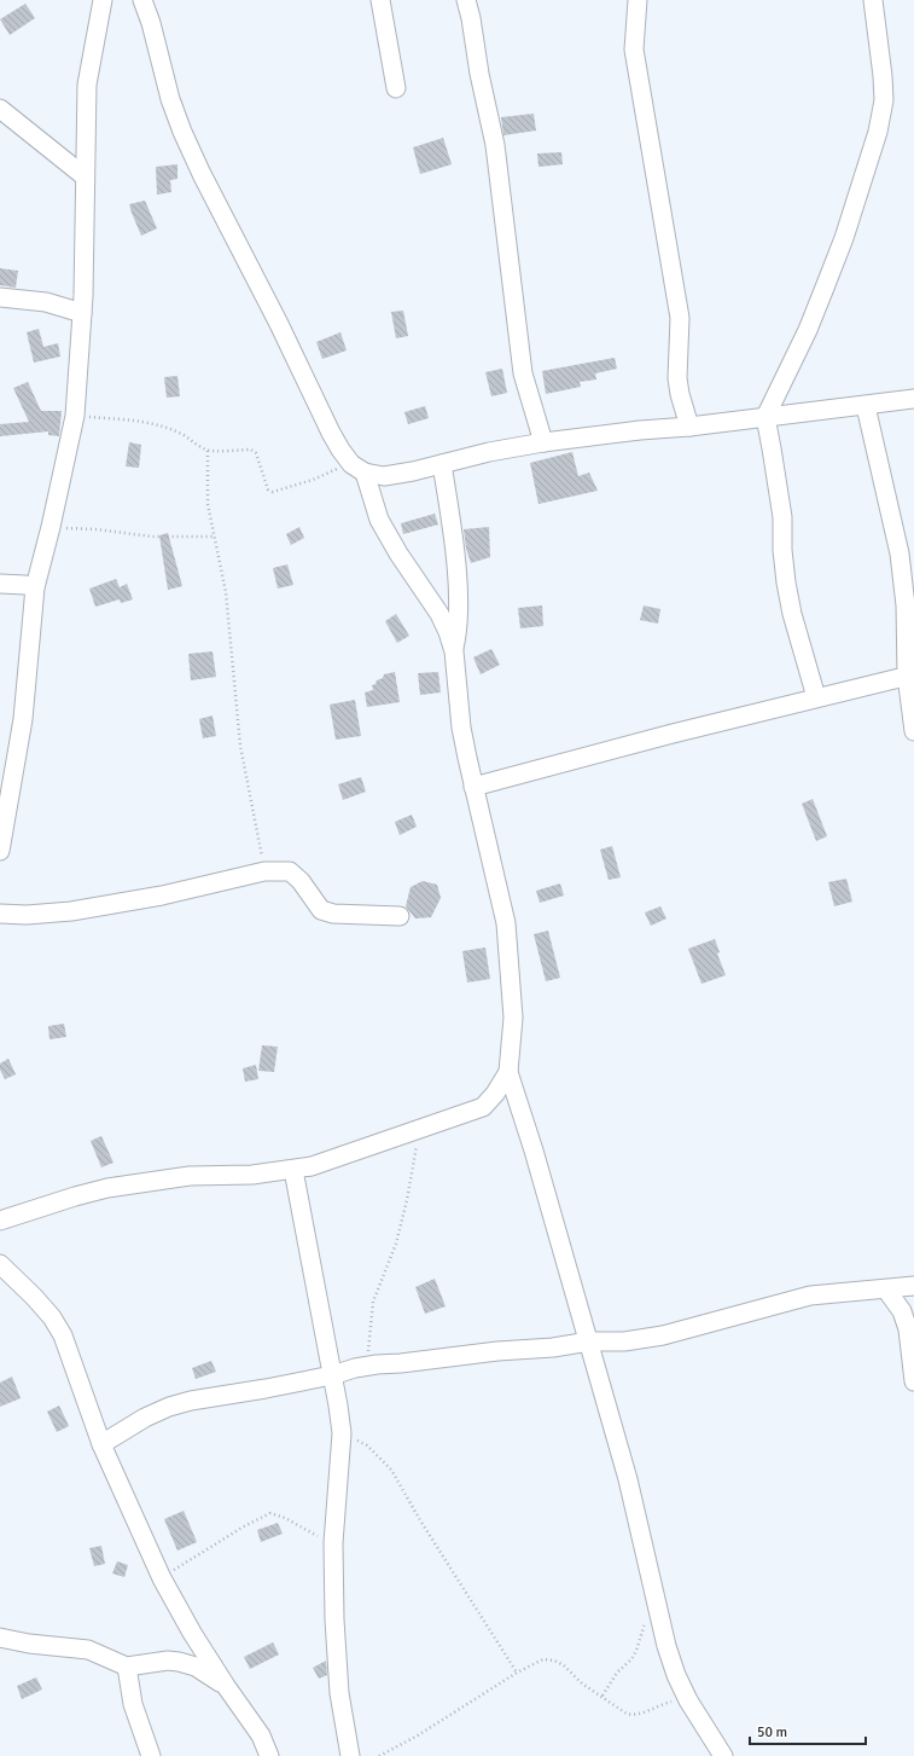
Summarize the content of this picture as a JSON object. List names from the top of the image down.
{
  "scale_bar": "50 m"
}
